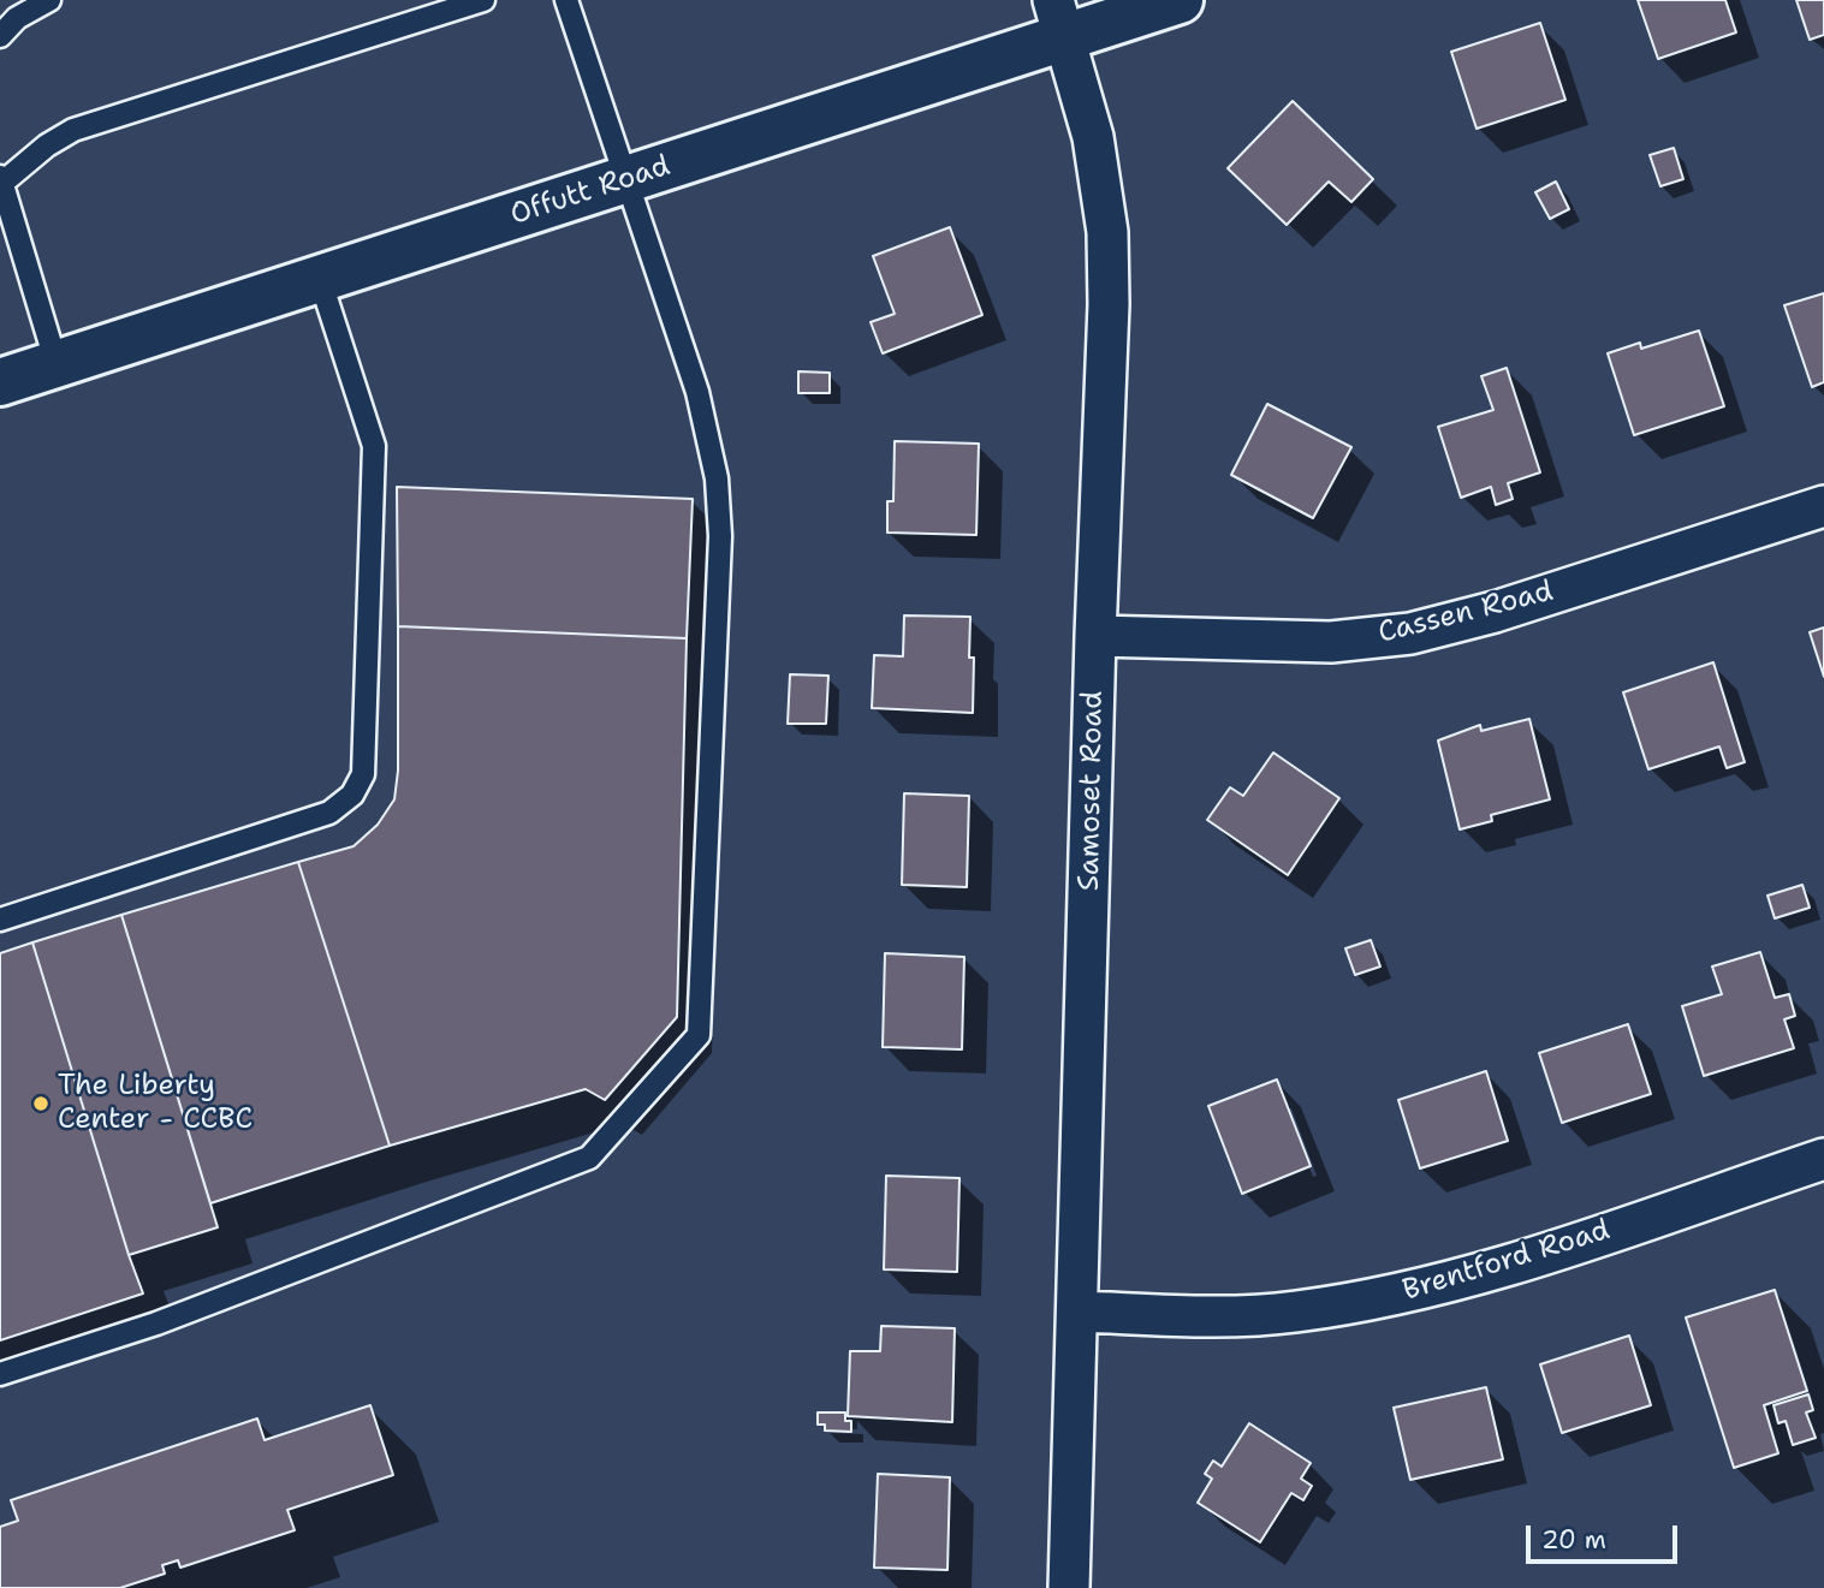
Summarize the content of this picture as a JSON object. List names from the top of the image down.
{
  "streets": {
    "street": [
      "Offutt Road",
      "Cassen Road",
      "Samoset Road",
      "Brentford Road"
    ]
  },
  "crossings": [
    ["Offutt Road", "Samoset Road"],
    ["Cassen Road", "Samoset Road"],
    ["Samoset Road", "Brentford Road"]
  ],
  "places": ["The Liberty Center - CCBC"],
  "scale_bar": "20 m"
}
